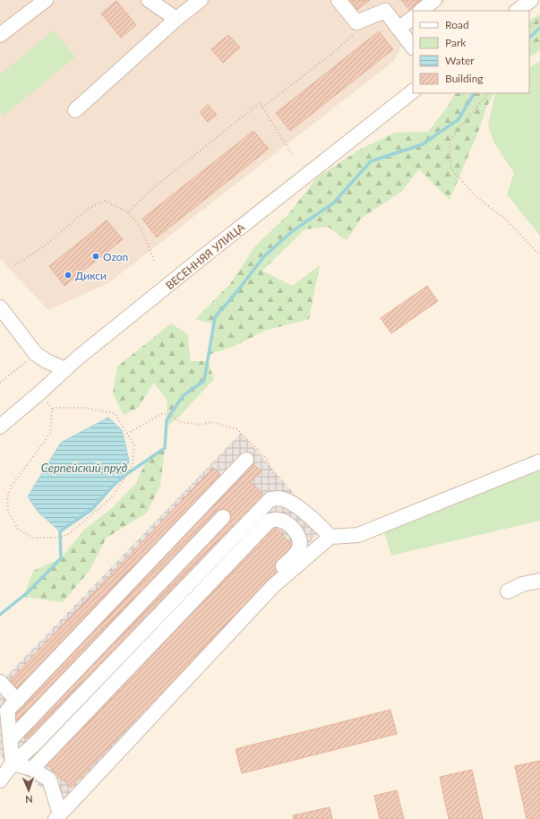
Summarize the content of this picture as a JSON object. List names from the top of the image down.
{
  "streets": {
    "street": ["ВЕСЕННЯЯ УЛИЦА"]
  },
  "water": ["Серпейский пруд"],
  "places": ["Ozon", "Дикси"],
  "legend": [
    "Road",
    "Park",
    "Water",
    "Building"
  ],
  "north": "bottom"
}
